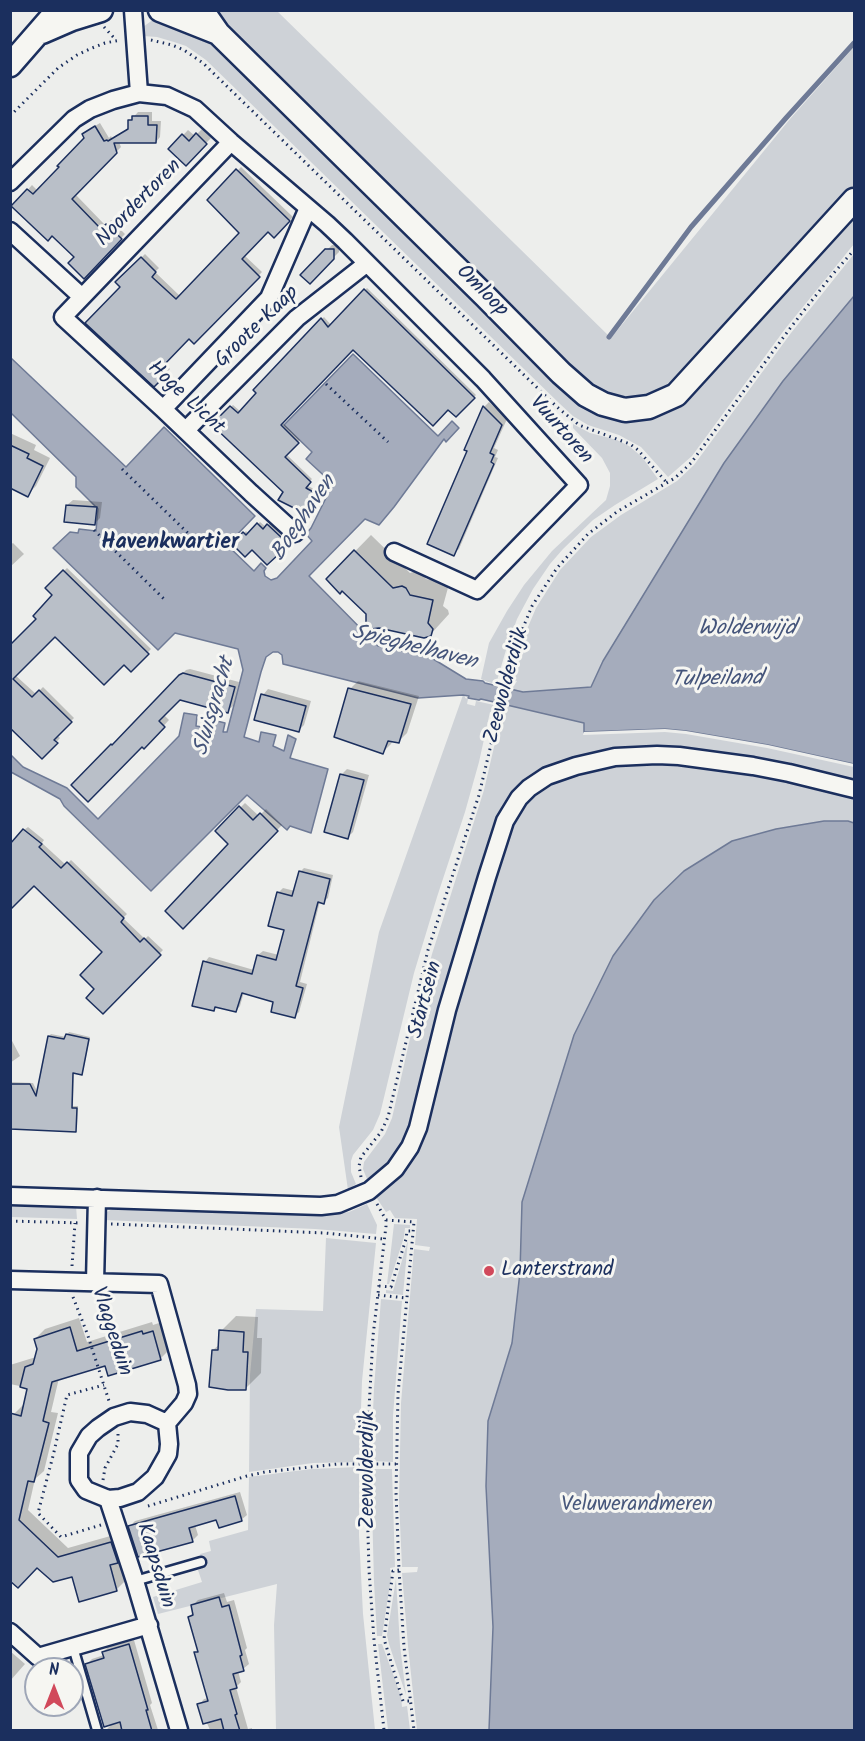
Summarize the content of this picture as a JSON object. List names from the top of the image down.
{
  "streets": {
    "main road": ["Omloop"],
    "street": [
      "Noordertoren",
      "Groote Kaap",
      "Hoge Licht",
      "Vuurtoren",
      "Startsein",
      "Vlaggeduin",
      "Kaapsduin"
    ],
    "path": ["Zeewolderdijk"]
  },
  "crossings": [
    ["Noordertoren", "Hoge Licht"],
    ["Groote Kaap", "Hoge Licht"],
    ["Groote Kaap", "Vuurtoren"],
    ["Zeewolderdijk", "Startsein"],
    ["Startsein", "Vlaggeduin"]
  ],
  "districts": ["Havenkwartier"],
  "water": [
    "Boeghaven",
    "Wolderwijd",
    "Spieghelhaven",
    "Tulpeiland",
    "Sluisgracht"
  ],
  "parks": ["Veluwerandmeren"],
  "places": ["Lanterstrand"],
  "north": "top"
}
